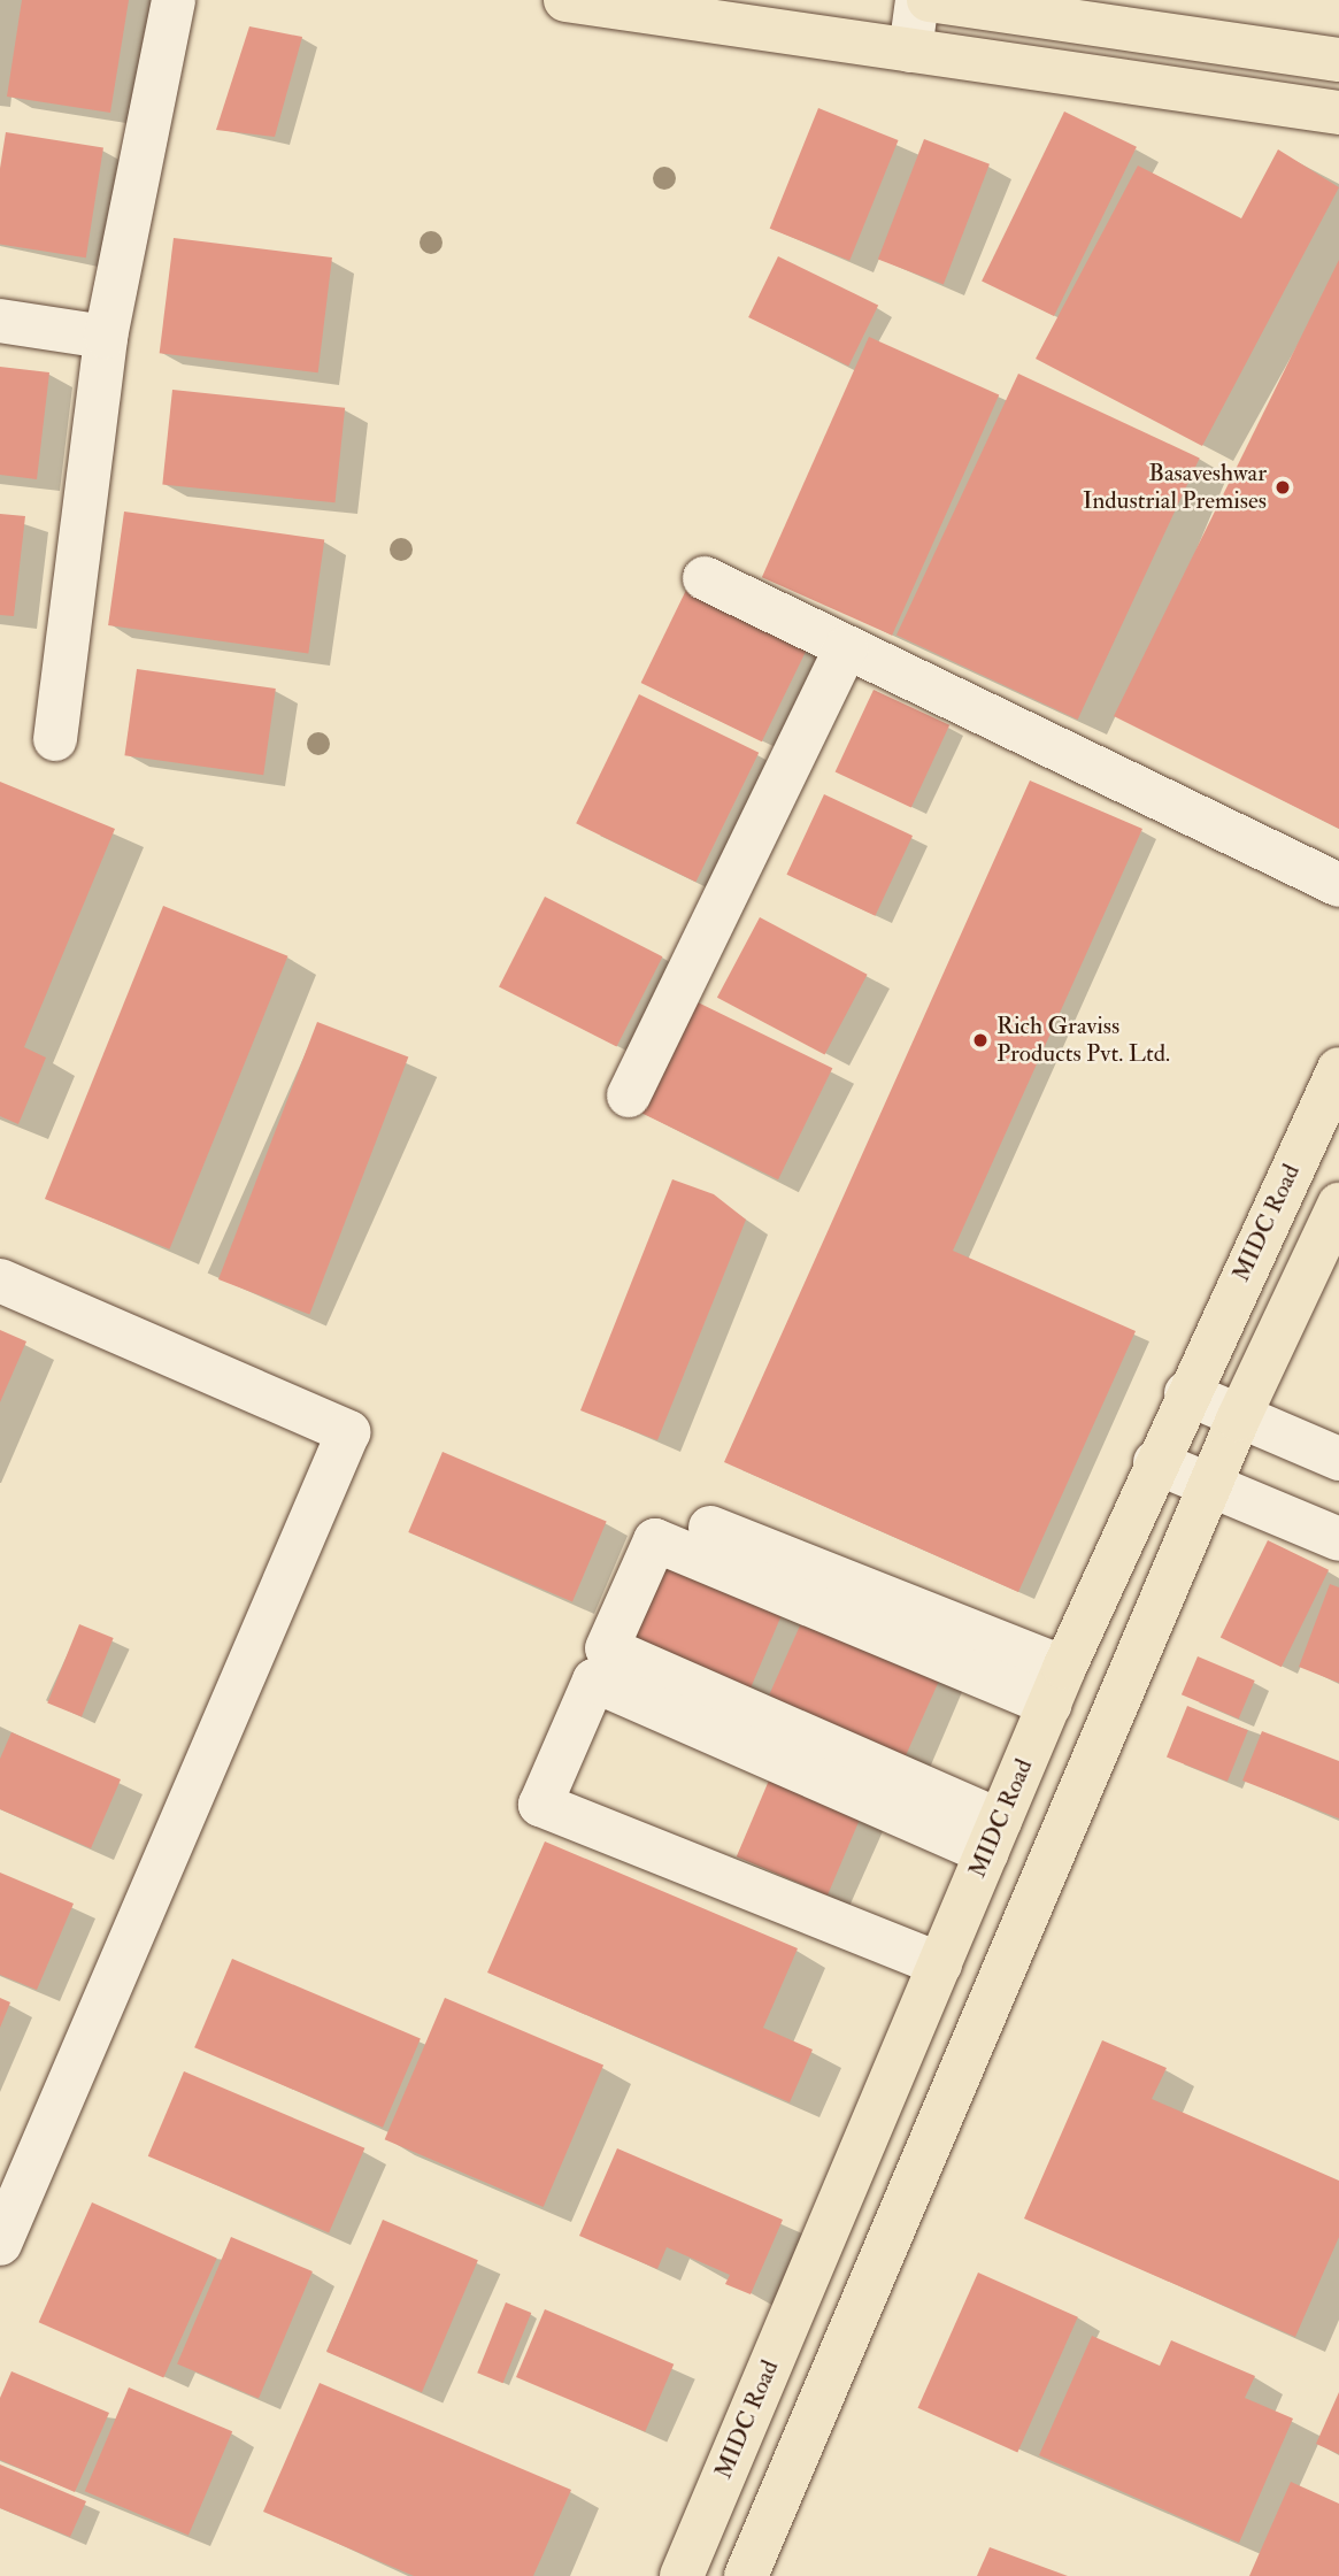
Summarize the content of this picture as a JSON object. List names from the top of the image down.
{
  "streets": {
    "main road": ["MIDC Road"]
  },
  "places": ["Basaveshwar Industrial Premises", "Rich Graviss Products Pvt. Ltd."]
}
